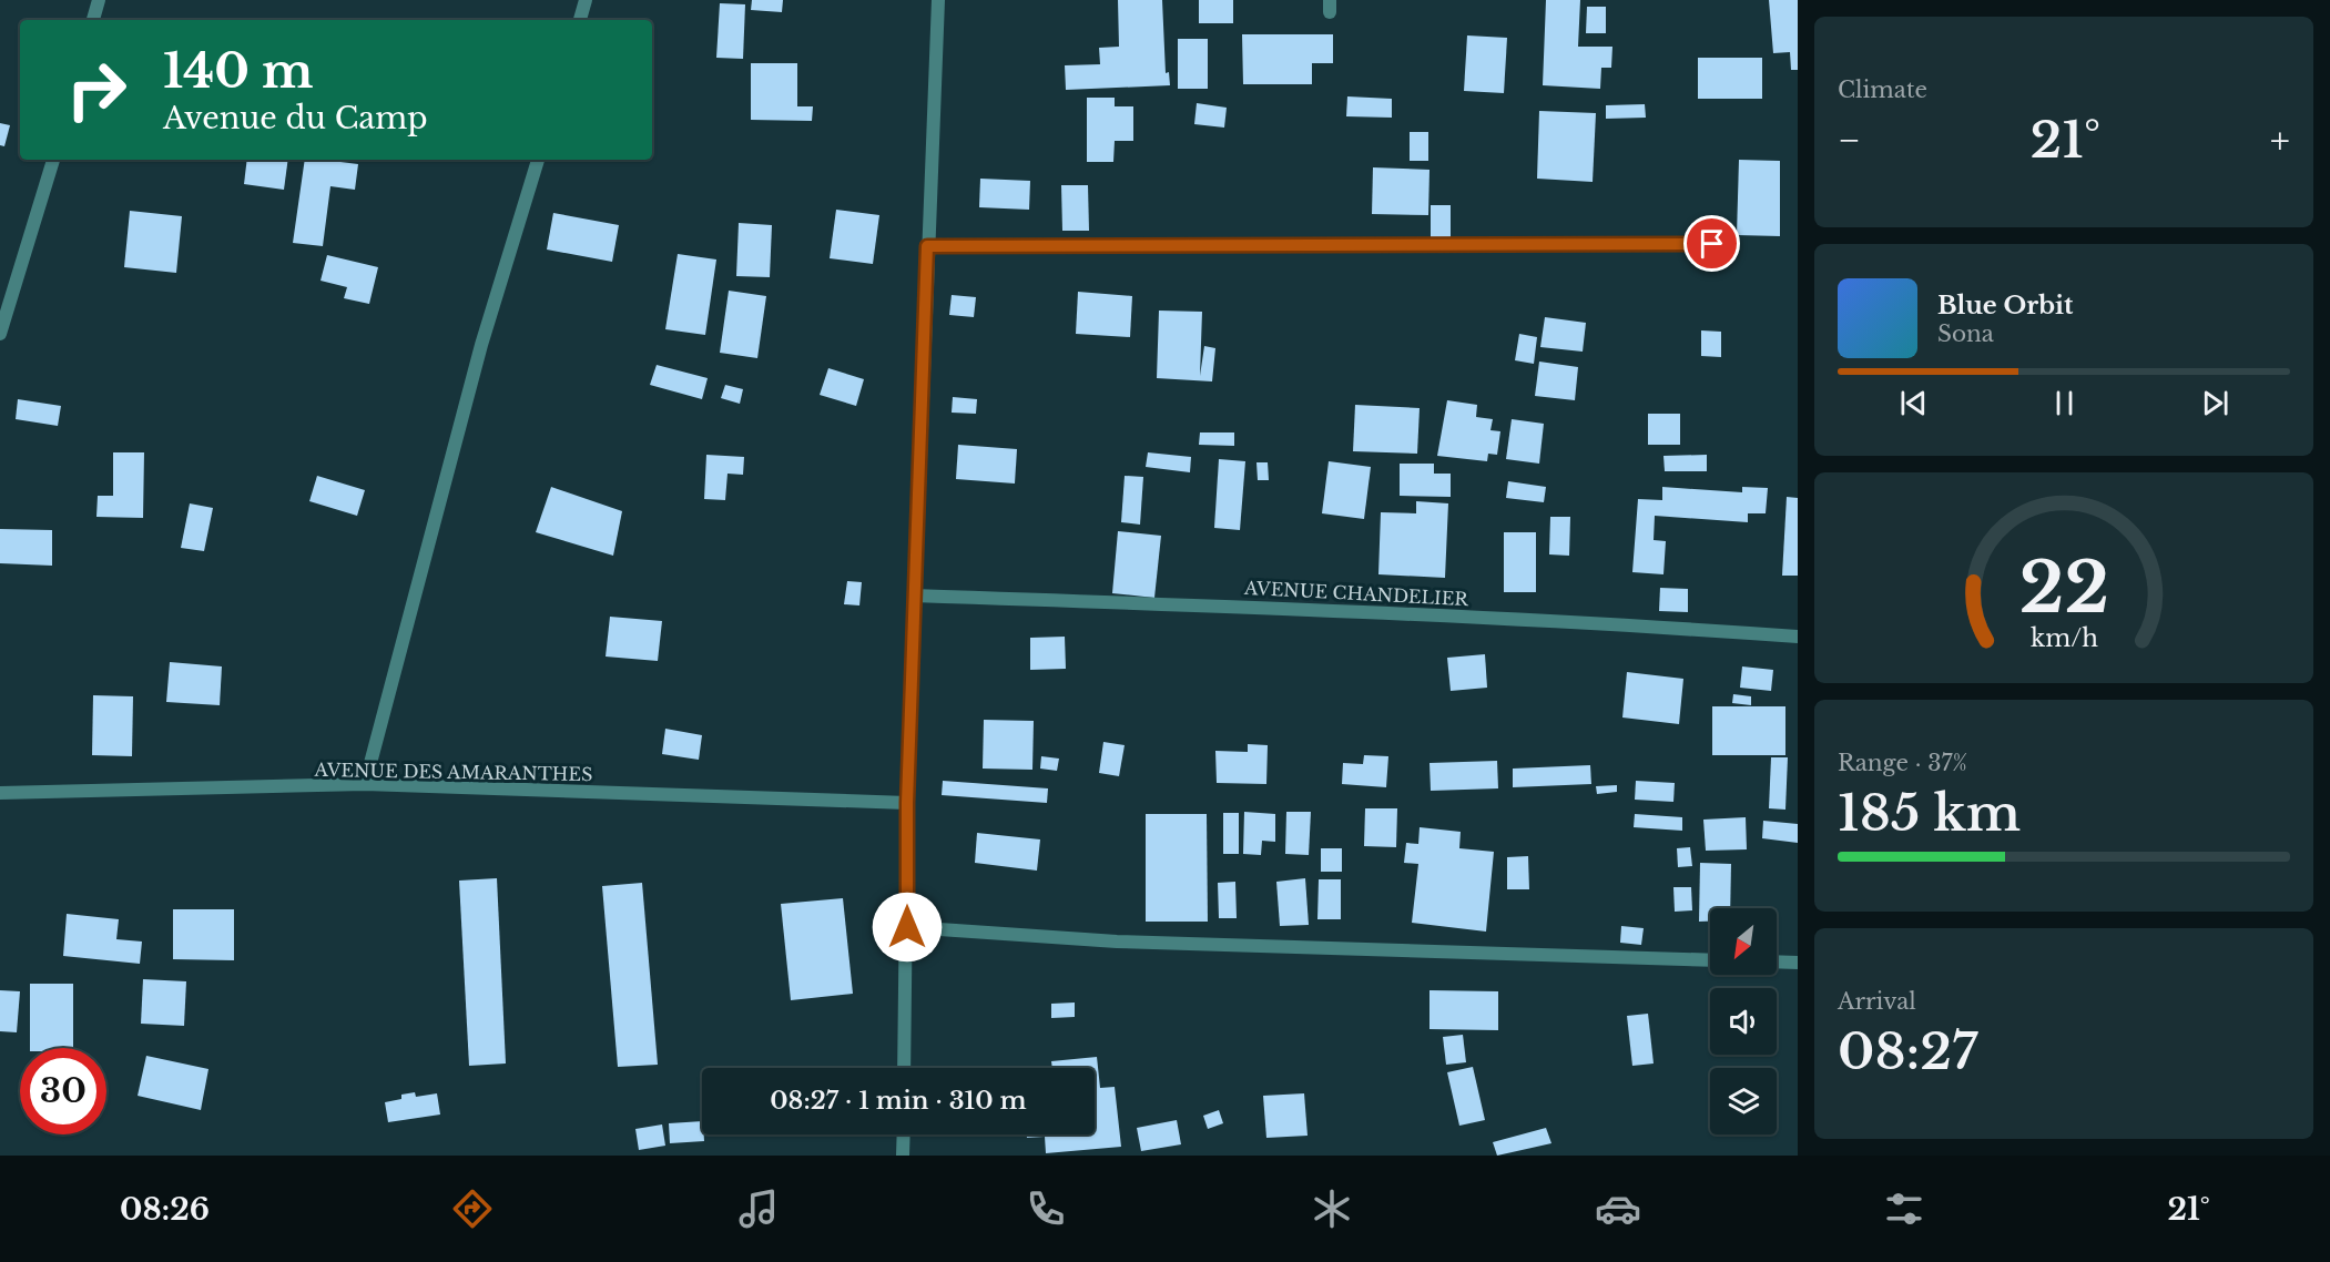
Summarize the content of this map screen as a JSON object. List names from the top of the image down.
{
  "streets": {
    "street": ["AVENUE CHANDELIER", "AVENUE DES AMARANTHES"]
  },
  "north": "bottom left",
  "page": {
    "tile": [
      "Climate",
      ["Range · 37%", "185 km"],
      ["Arrival", "08:27"]
    ],
    "turn": ["140 m", "Avenue du Camp"],
    "heat": ["−", "21°", "+"],
    "song": ["Blue Orbit", "Sona"],
    "limit": "30",
    "trip": "08:27 · 1 min · 310 m",
    "tabs": ["08:26", "21°"],
    "gauge": ["22", "km/h"]
  }
}
